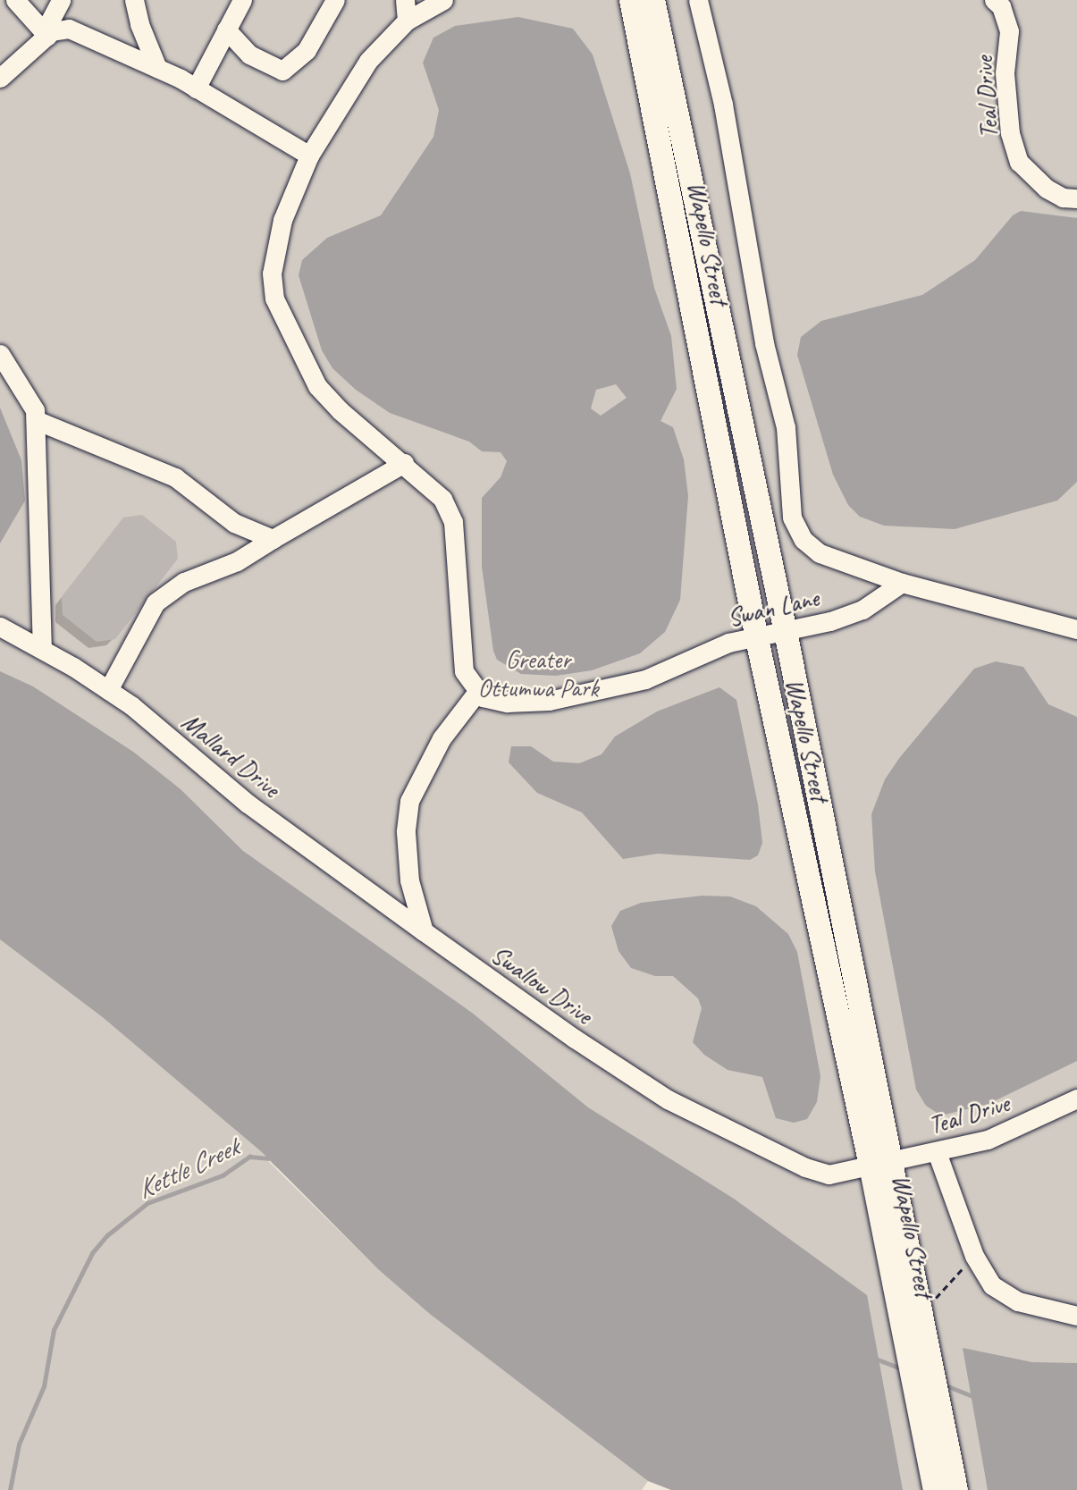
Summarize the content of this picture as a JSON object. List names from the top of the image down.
{
  "streets": {
    "main road": ["Wapello Street"],
    "lane": [
      "Teal Drive",
      "Swan Lane",
      "Mallard Drive",
      "Swallow Drive"
    ]
  },
  "crossings": [
    ["Teal Drive", "Wapello Street"],
    ["Teal Drive", "Swallow Drive"],
    ["Wapello Street", "Swan Lane"],
    ["Wapello Street", "Swallow Drive"],
    ["Mallard Drive", "Swallow Drive"]
  ],
  "water": ["Kettle Creek"],
  "parks": ["Greater Ottumwa Park"]
}
